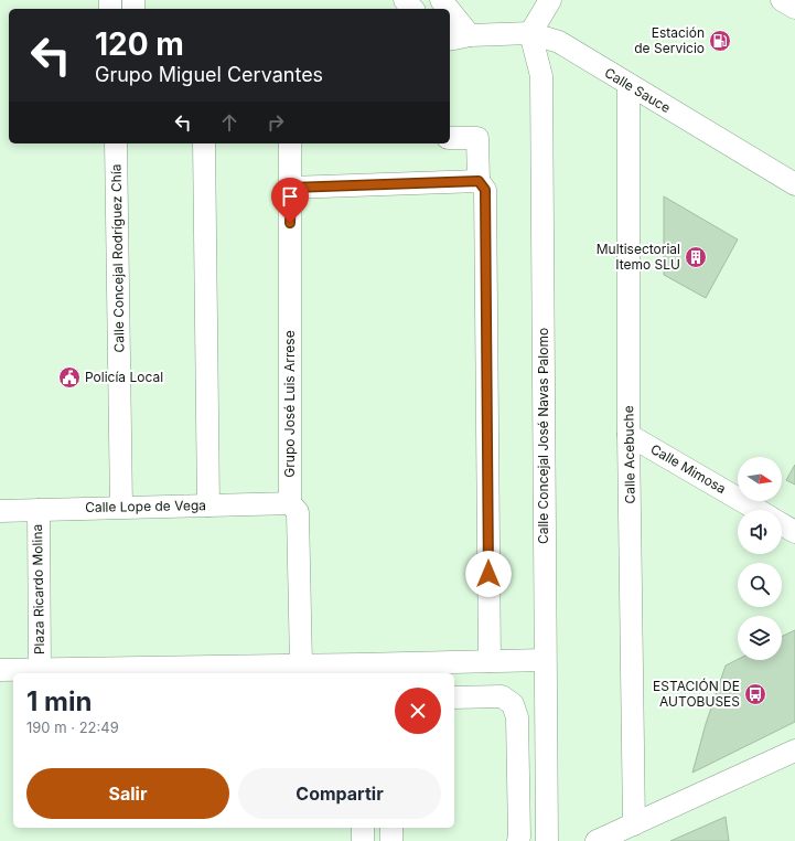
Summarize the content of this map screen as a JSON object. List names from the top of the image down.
{
  "streets": {
    "street": [
      "Calle Sauce",
      "Calle Concejal Rodríguez Chía",
      "Grupo José Luis Arrese",
      "Calle Concejal José Navas Palomo",
      "Calle Acebuche",
      "Calle Mimosa",
      "Calle Lope de Vega",
      "Plaza Ricardo Molina"
    ]
  },
  "crossings": [
    ["Calle Sauce", "Calle Concejal José Navas Palomo"],
    ["Calle Sauce", "Calle Acebuche"],
    ["Calle Concejal Rodríguez Chía", "Calle Lope de Vega"],
    ["Grupo José Luis Arrese", "Calle Lope de Vega"],
    ["Calle Acebuche", "Calle Mimosa"],
    ["Calle Lope de Vega", "Plaza Ricardo Molina"]
  ],
  "places": {
    "fuel station": ["Estación de Servicio"],
    "building": ["Multisectorial Itemo SLU"],
    "public building": ["Policía Local"],
    "bus stop": ["ESTACIÓN DE AUTOBUSES"]
  },
  "north": "right",
  "page": {
    "turn": ["120 m", "Grupo Miguel Cervantes"],
    "heading": ["1 min", "190 m · 22:49"],
    "buttons": ["Salir", "Compartir"]
  }
}
